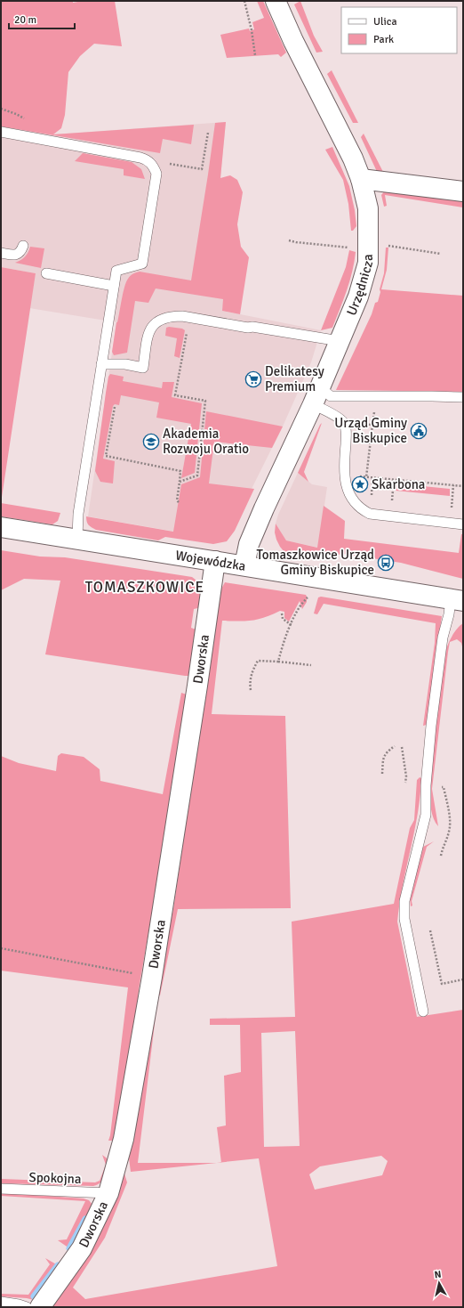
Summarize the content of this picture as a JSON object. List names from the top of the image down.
{
  "streets": {
    "street": ["Urzędnicza", "Wojewódzka", "Dworska"],
    "lane": ["Spokojna"]
  },
  "crossings": [
    ["Urzędnicza", "Wojewódzka"],
    ["Wojewódzka", "Dworska"],
    ["Dworska", "Spokojna"]
  ],
  "districts": ["TOMASZKOWICE"],
  "places": {
    "supermarket": ["Delikatesy Premium"],
    "public building": ["Urząd Gminy Biskupice"],
    "school or university": ["Akademia Rozwoju Oratio"],
    "place": ["Skarbona"],
    "bus stop": ["Tomaszkowice Urząd Gminy Biskupice"]
  },
  "legend": ["Ulica", "Park"],
  "scale_bar": "20 m",
  "north": "top"
}
